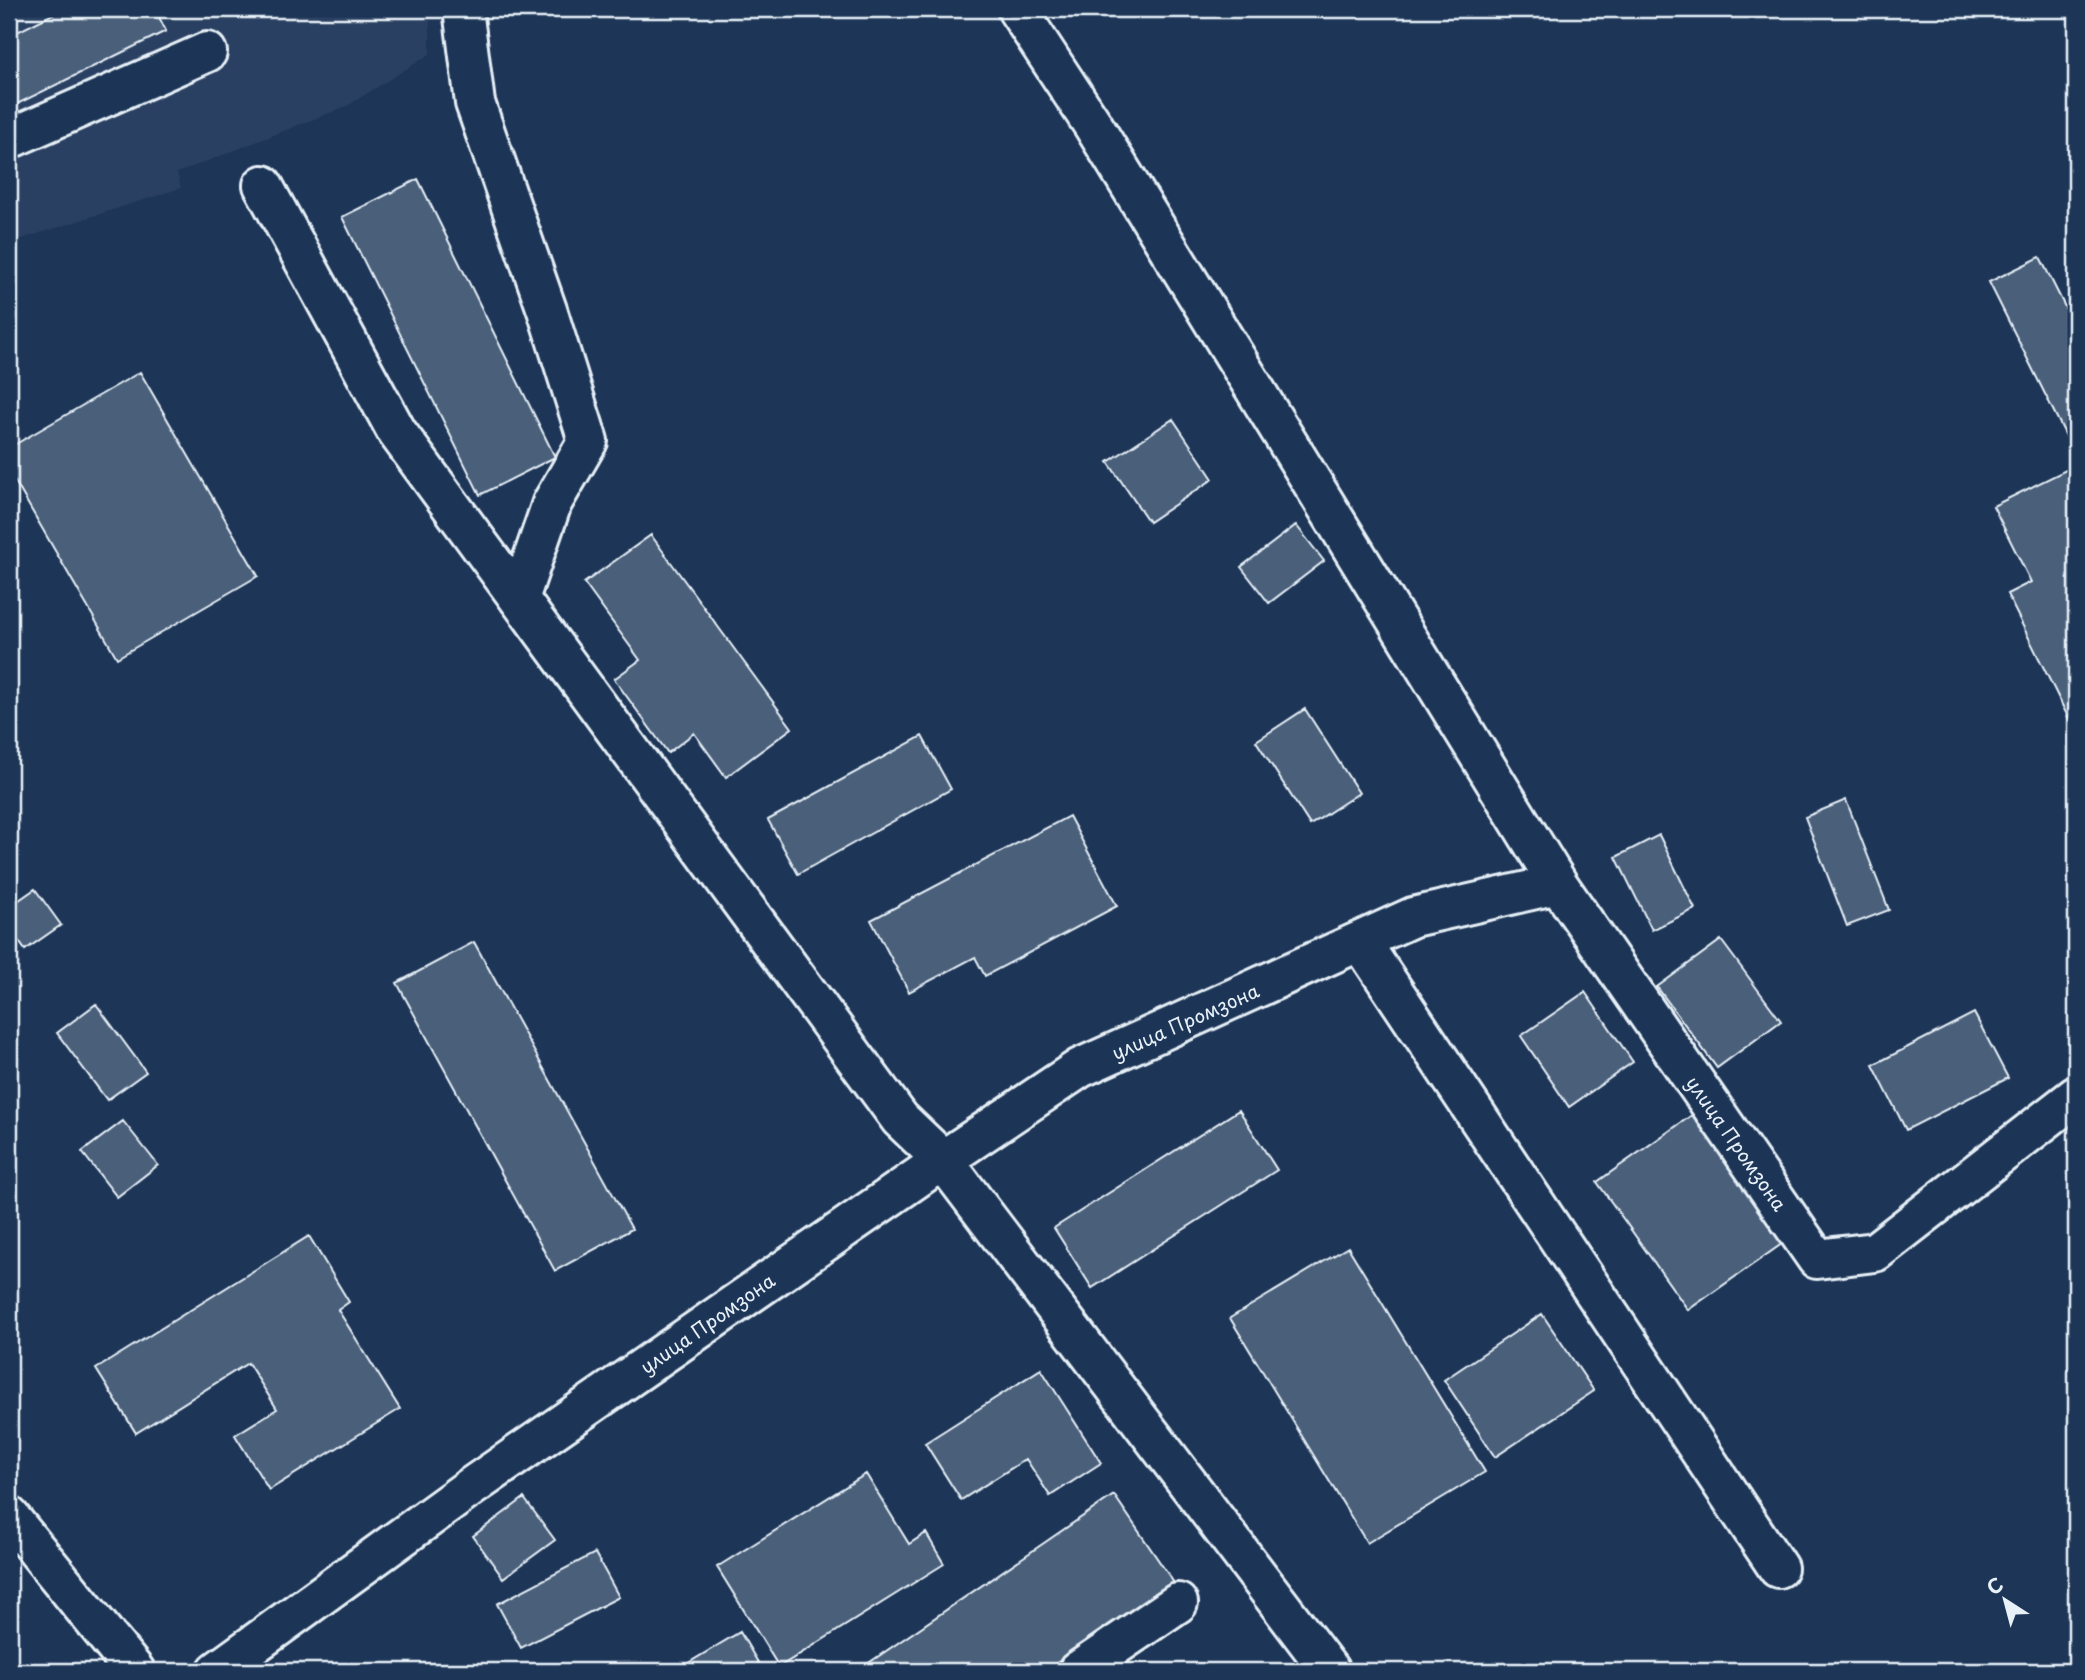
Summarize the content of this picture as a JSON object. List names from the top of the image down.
{
  "streets": {
    "street": ["улица Промзона"]
  },
  "north": "top left"
}
